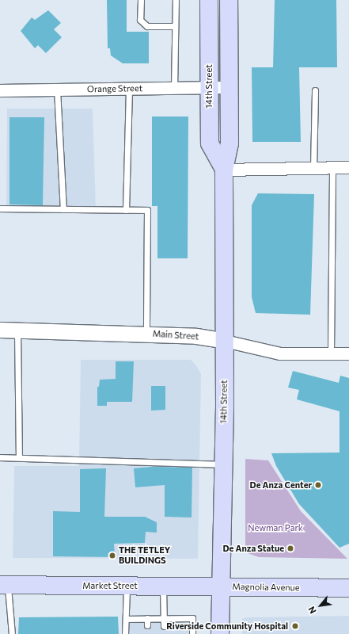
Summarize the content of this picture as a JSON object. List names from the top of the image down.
{
  "streets": {
    "main road": ["14th Street", "Market Street", "Magnolia Avenue"],
    "street": ["Orange Street", "Main Street"]
  },
  "crossings": [
    ["14th Street", "Orange Street"],
    ["14th Street", "Main Street"],
    ["14th Street", "Market Street"],
    ["14th Street", "Magnolia Avenue"],
    ["Market Street", "Magnolia Avenue"]
  ],
  "parks": ["Newman Park"],
  "places": [
    "De Anza Center",
    "De Anza Statue",
    "THE TETLEY BUILDINGS",
    "Riverside Community Hospital"
  ],
  "north": "bottom left"
}
